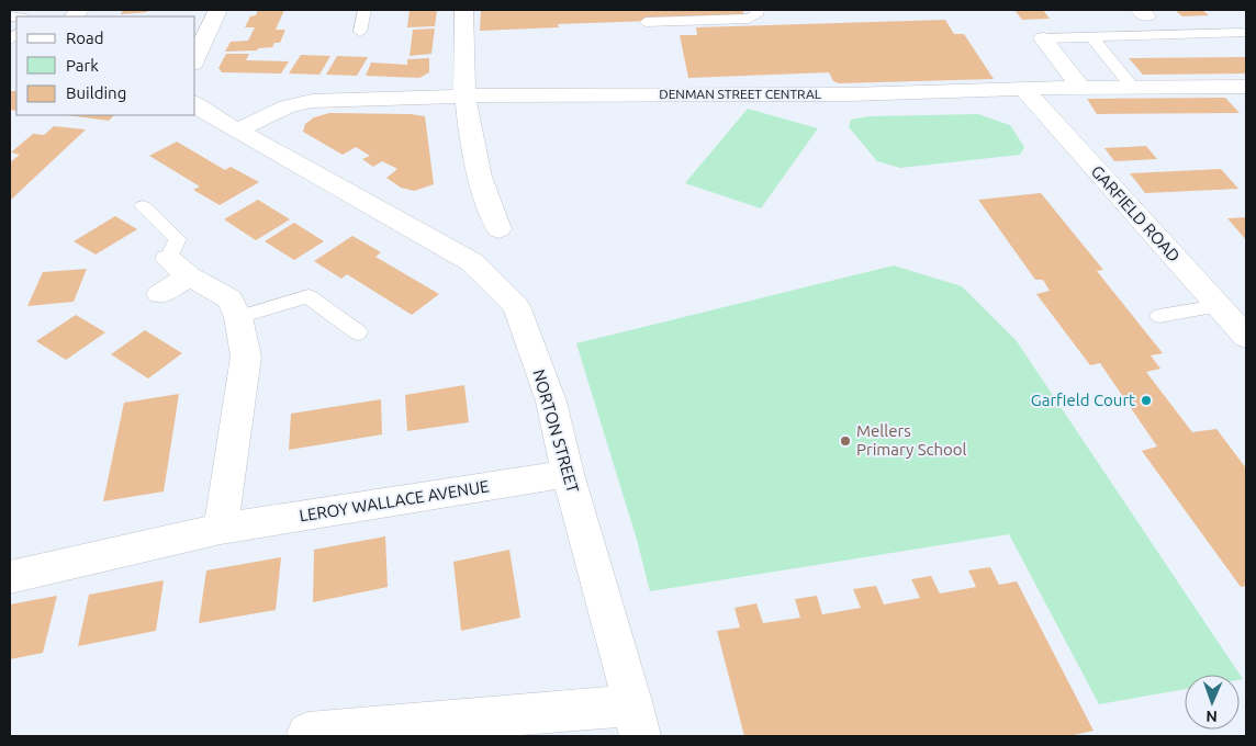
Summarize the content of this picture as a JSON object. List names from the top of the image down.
{
  "streets": {
    "street": [
      "DENMAN STREET CENTRAL",
      "GARFIELD ROAD",
      "NORTON STREET",
      "LEROY WALLACE AVENUE"
    ]
  },
  "crossings": [
    ["DENMAN STREET CENTRAL", "GARFIELD ROAD"],
    ["DENMAN STREET CENTRAL", "NORTON STREET"],
    ["NORTON STREET", "LEROY WALLACE AVENUE"]
  ],
  "places": ["Garfield Court", "Mellers Primary School"],
  "legend": ["Road", "Park", "Building"],
  "north": "bottom"
}
